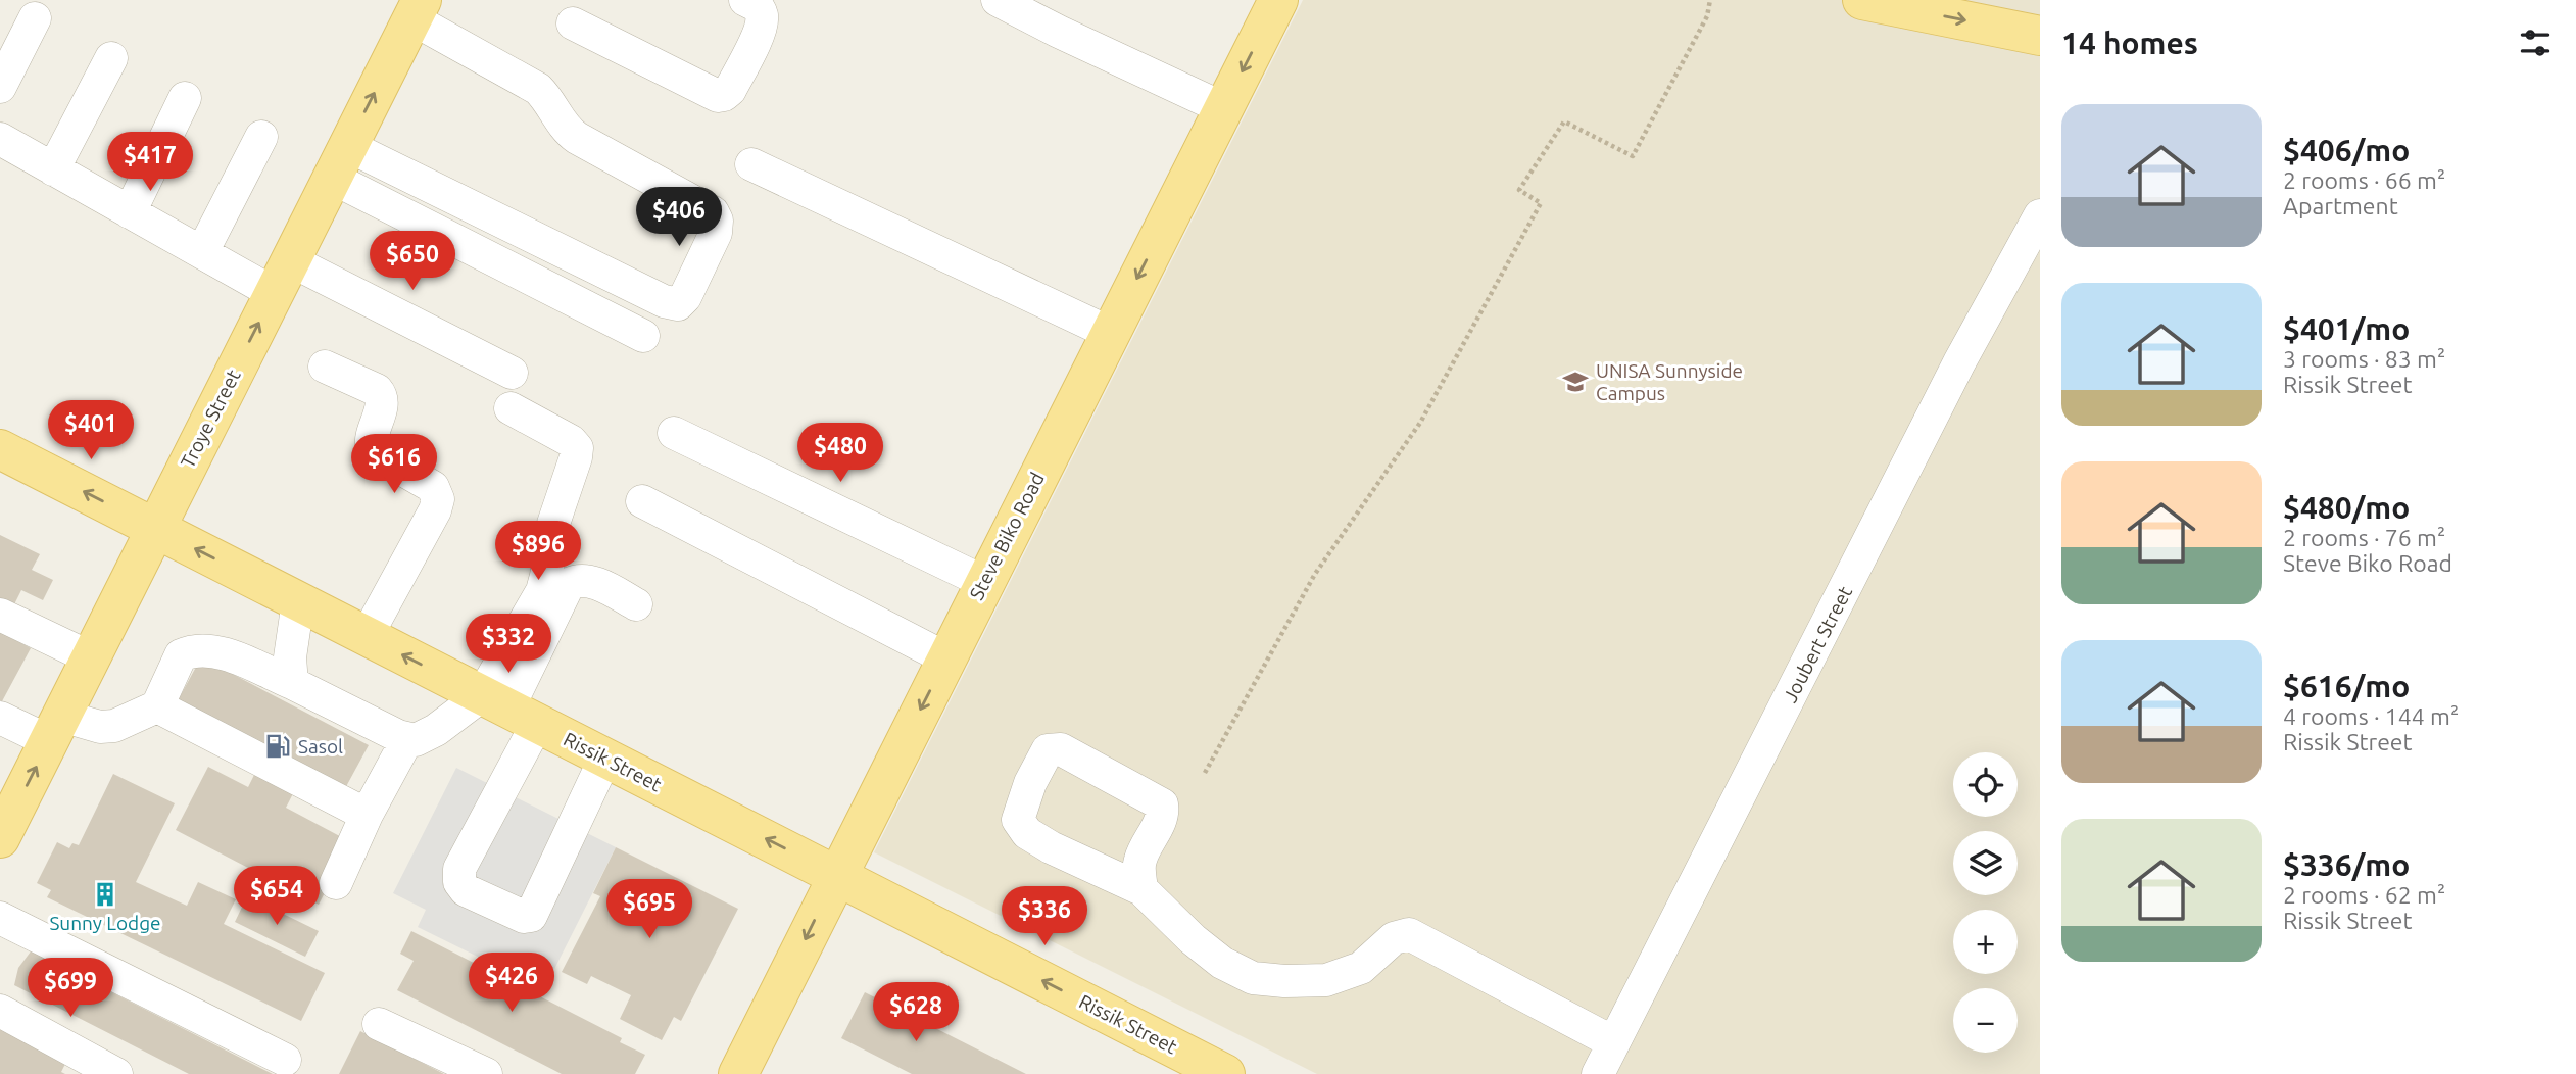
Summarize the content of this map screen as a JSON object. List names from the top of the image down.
{
  "streets": {
    "main road": ["Troye Street", "Steve Biko Road", "Rissik Street"],
    "street": ["Joubert Street"]
  },
  "crossings": [
    ["Troye Street", "Rissik Street"],
    ["Steve Biko Road", "Rissik Street"]
  ],
  "one_way": ["Troye Street", "Steve Biko Road", "Rissik Street"],
  "places": {
    "school or university": ["UNISA Sunnyside Campus"],
    "fuel station": ["Sasol"],
    "building": ["Sunny Lodge"]
  },
  "page": {
    "heading": "14 homes",
    "list": [
      {
        "name": "$406/mo",
        "note": "2 rooms · 66 m² · Apartment"
      },
      {
        "name": "$401/mo",
        "note": "3 rooms · 83 m² · Rissik Street"
      },
      {
        "name": "$480/mo",
        "note": "2 rooms · 76 m² · Steve Biko Road"
      },
      {
        "name": "$616/mo",
        "note": "4 rooms · 144 m² · Rissik Street"
      },
      {
        "name": "$336/mo",
        "note": "2 rooms · 62 m² · Rissik Street"
      }
    ],
    "price": [
      "$417",
      "$406",
      "$650",
      "$401",
      "$480",
      "$616",
      "$896",
      "$332",
      "$654",
      "$695",
      "$336",
      "$426",
      "$699",
      "$628"
    ],
    "map_buttons": ["+", "−"]
  }
}
